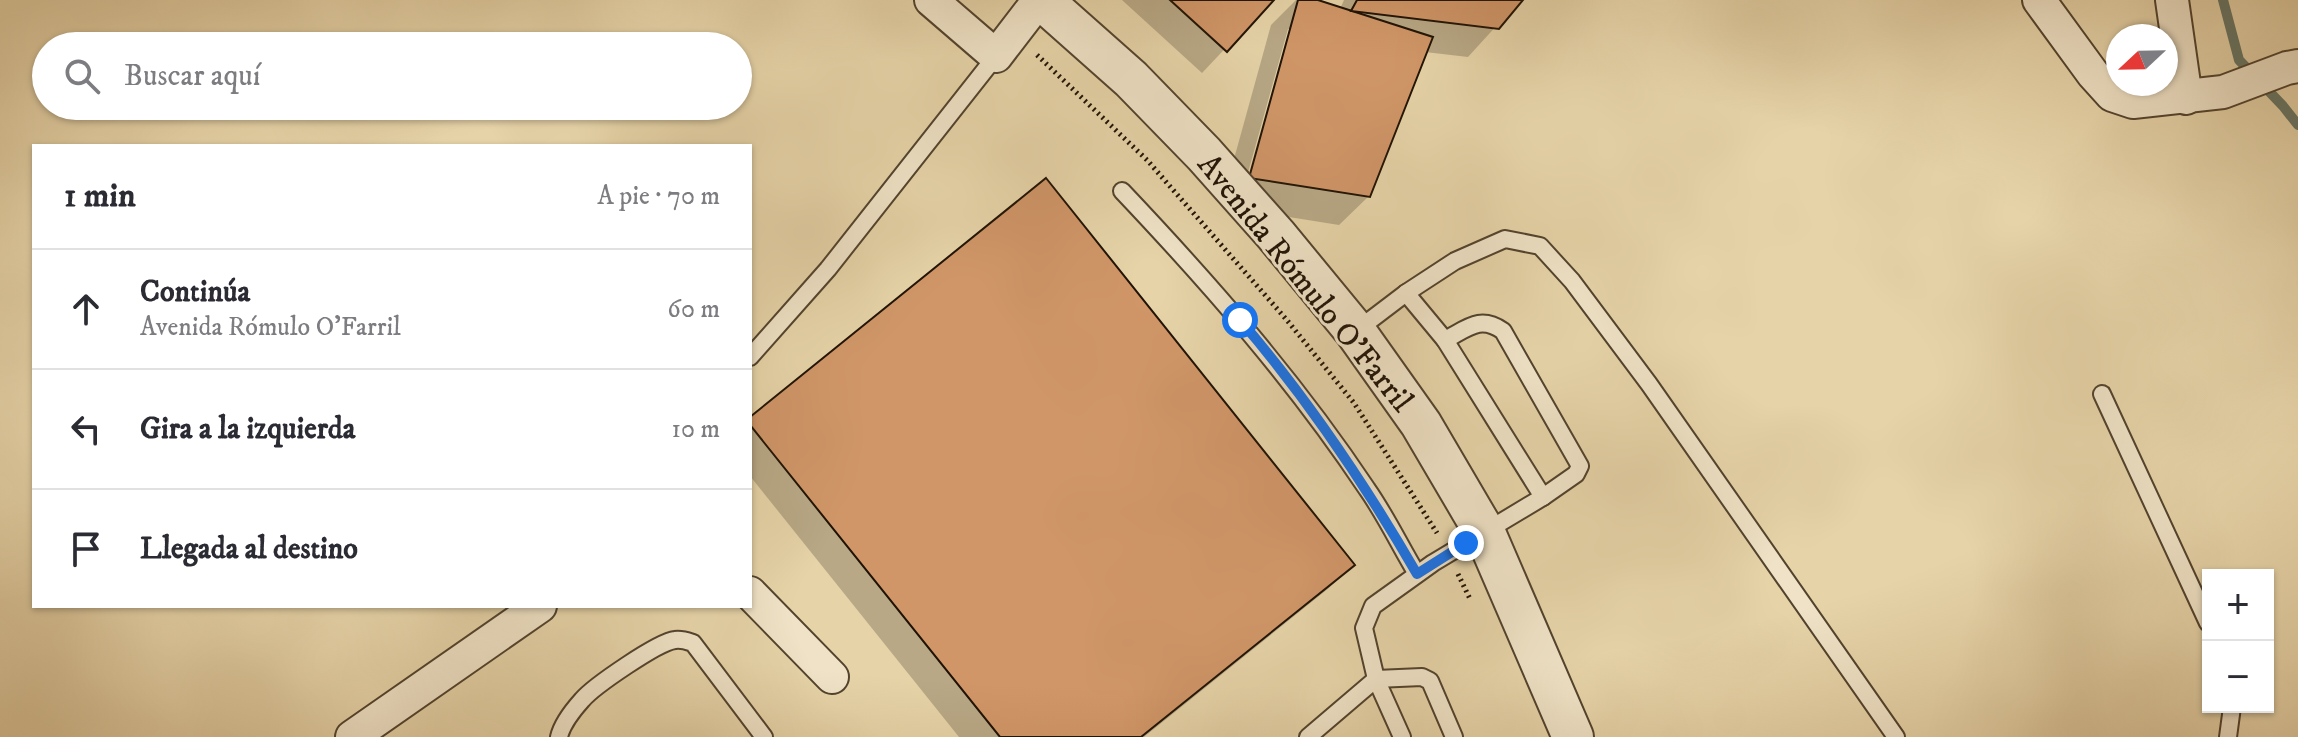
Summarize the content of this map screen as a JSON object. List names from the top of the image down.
{
  "streets": {
    "street": ["Avenida Rómulo O'Farril"]
  },
  "north": "left",
  "page": {
    "search": "Buscar aquí",
    "heading": ["1 min", "A pie · 70 m"],
    "list": [
      ["Continúa", "Avenida Rómulo O'Farril", "60 m"],
      ["Gira a la izquierda", "10 m"],
      "Llegada al destino"
    ],
    "map_buttons": ["+", "−"]
  }
}
